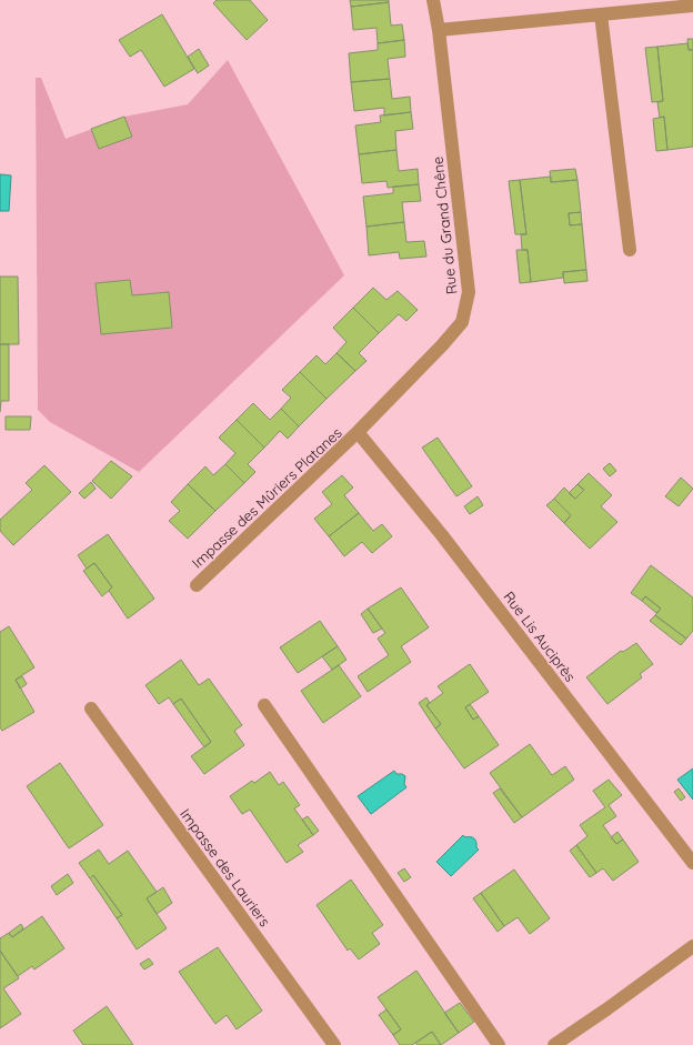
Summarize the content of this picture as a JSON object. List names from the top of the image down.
{
  "streets": {
    "street": [
      "Rue du Grand Chêne",
      "Impasse des Mûriers Platanes",
      "Rue Lis Auciprès",
      "Impasse des Lauriers"
    ]
  },
  "crossings": [
    ["Rue du Grand Chêne", "Impasse des Mûriers Platanes"],
    ["Rue du Grand Chêne", "Rue Lis Auciprès"],
    ["Impasse des Mûriers Platanes", "Rue Lis Auciprès"]
  ]
}
